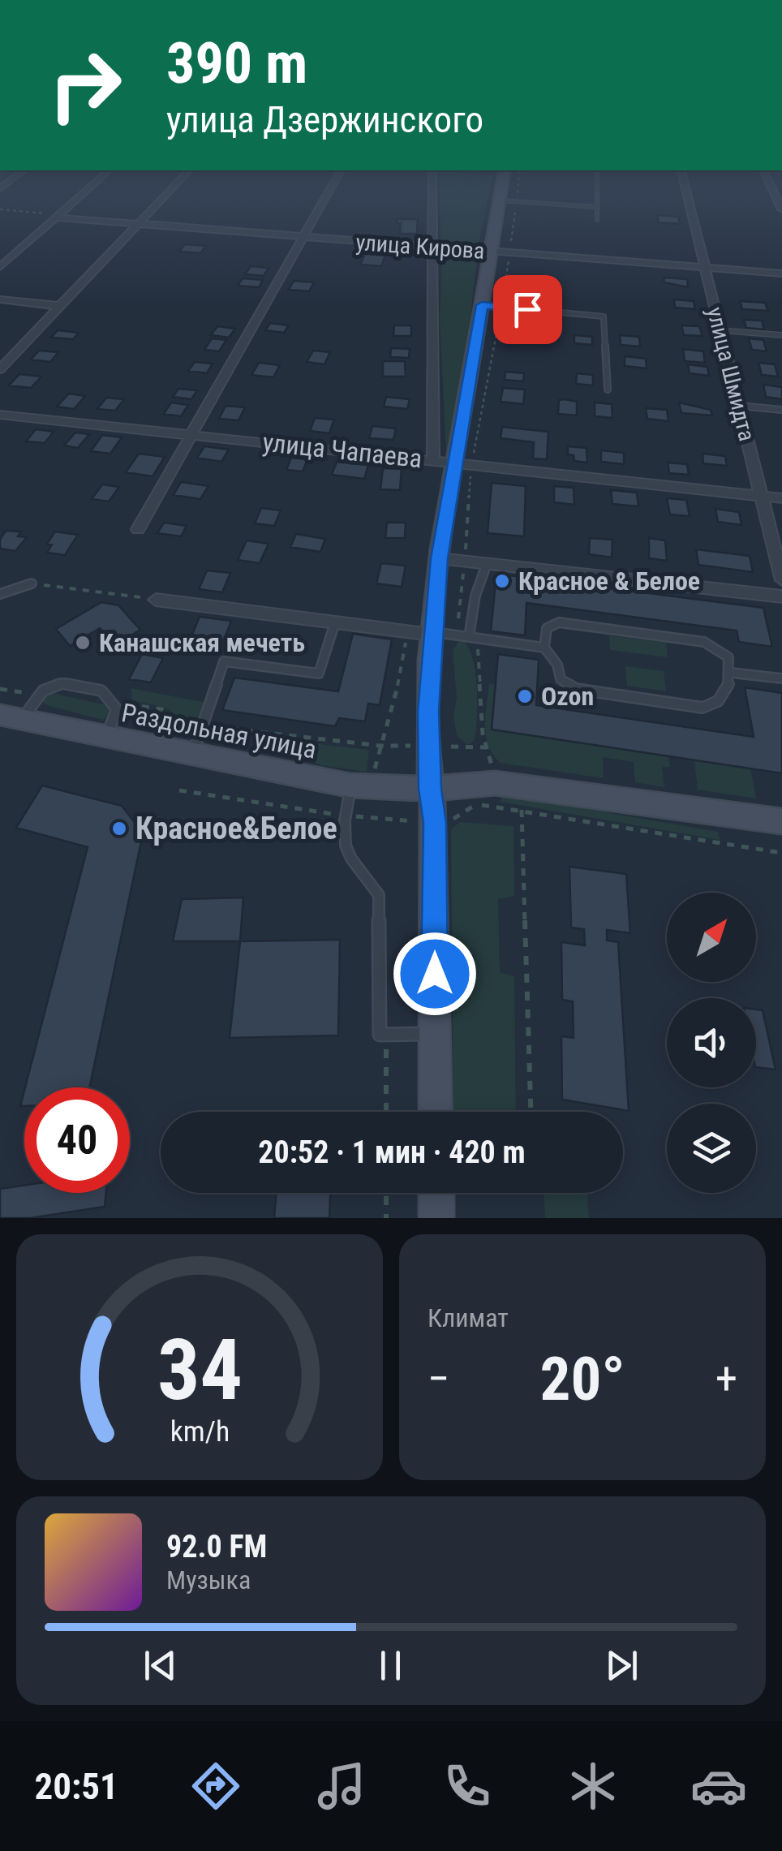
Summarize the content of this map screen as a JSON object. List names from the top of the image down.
{
  "streets": {
    "street": [
      "улица Кирова",
      "улица Шмидта",
      "улица Чапаева",
      "Раздольная улица"
    ]
  },
  "crossings": [
    ["улица Кирова", "улица Шмидта"],
    ["улица Шмидта", "улица Чапаева"]
  ],
  "places": [
    "Красное & Белое",
    "Канашская мечеть",
    "Ozon",
    "Красное&Белое"
  ],
  "north": "top right",
  "page": {
    "turn": ["390 m", "улица Дзержинского"],
    "limit": "40",
    "trip": "20:52 · 1 мин · 420 m",
    "tile": "Климат",
    "heat": ["−", "20°", "+"],
    "song": ["92.0 FM", "Музыка"],
    "tabs": "20:51",
    "gauge": ["34", "km/h"]
  }
}
